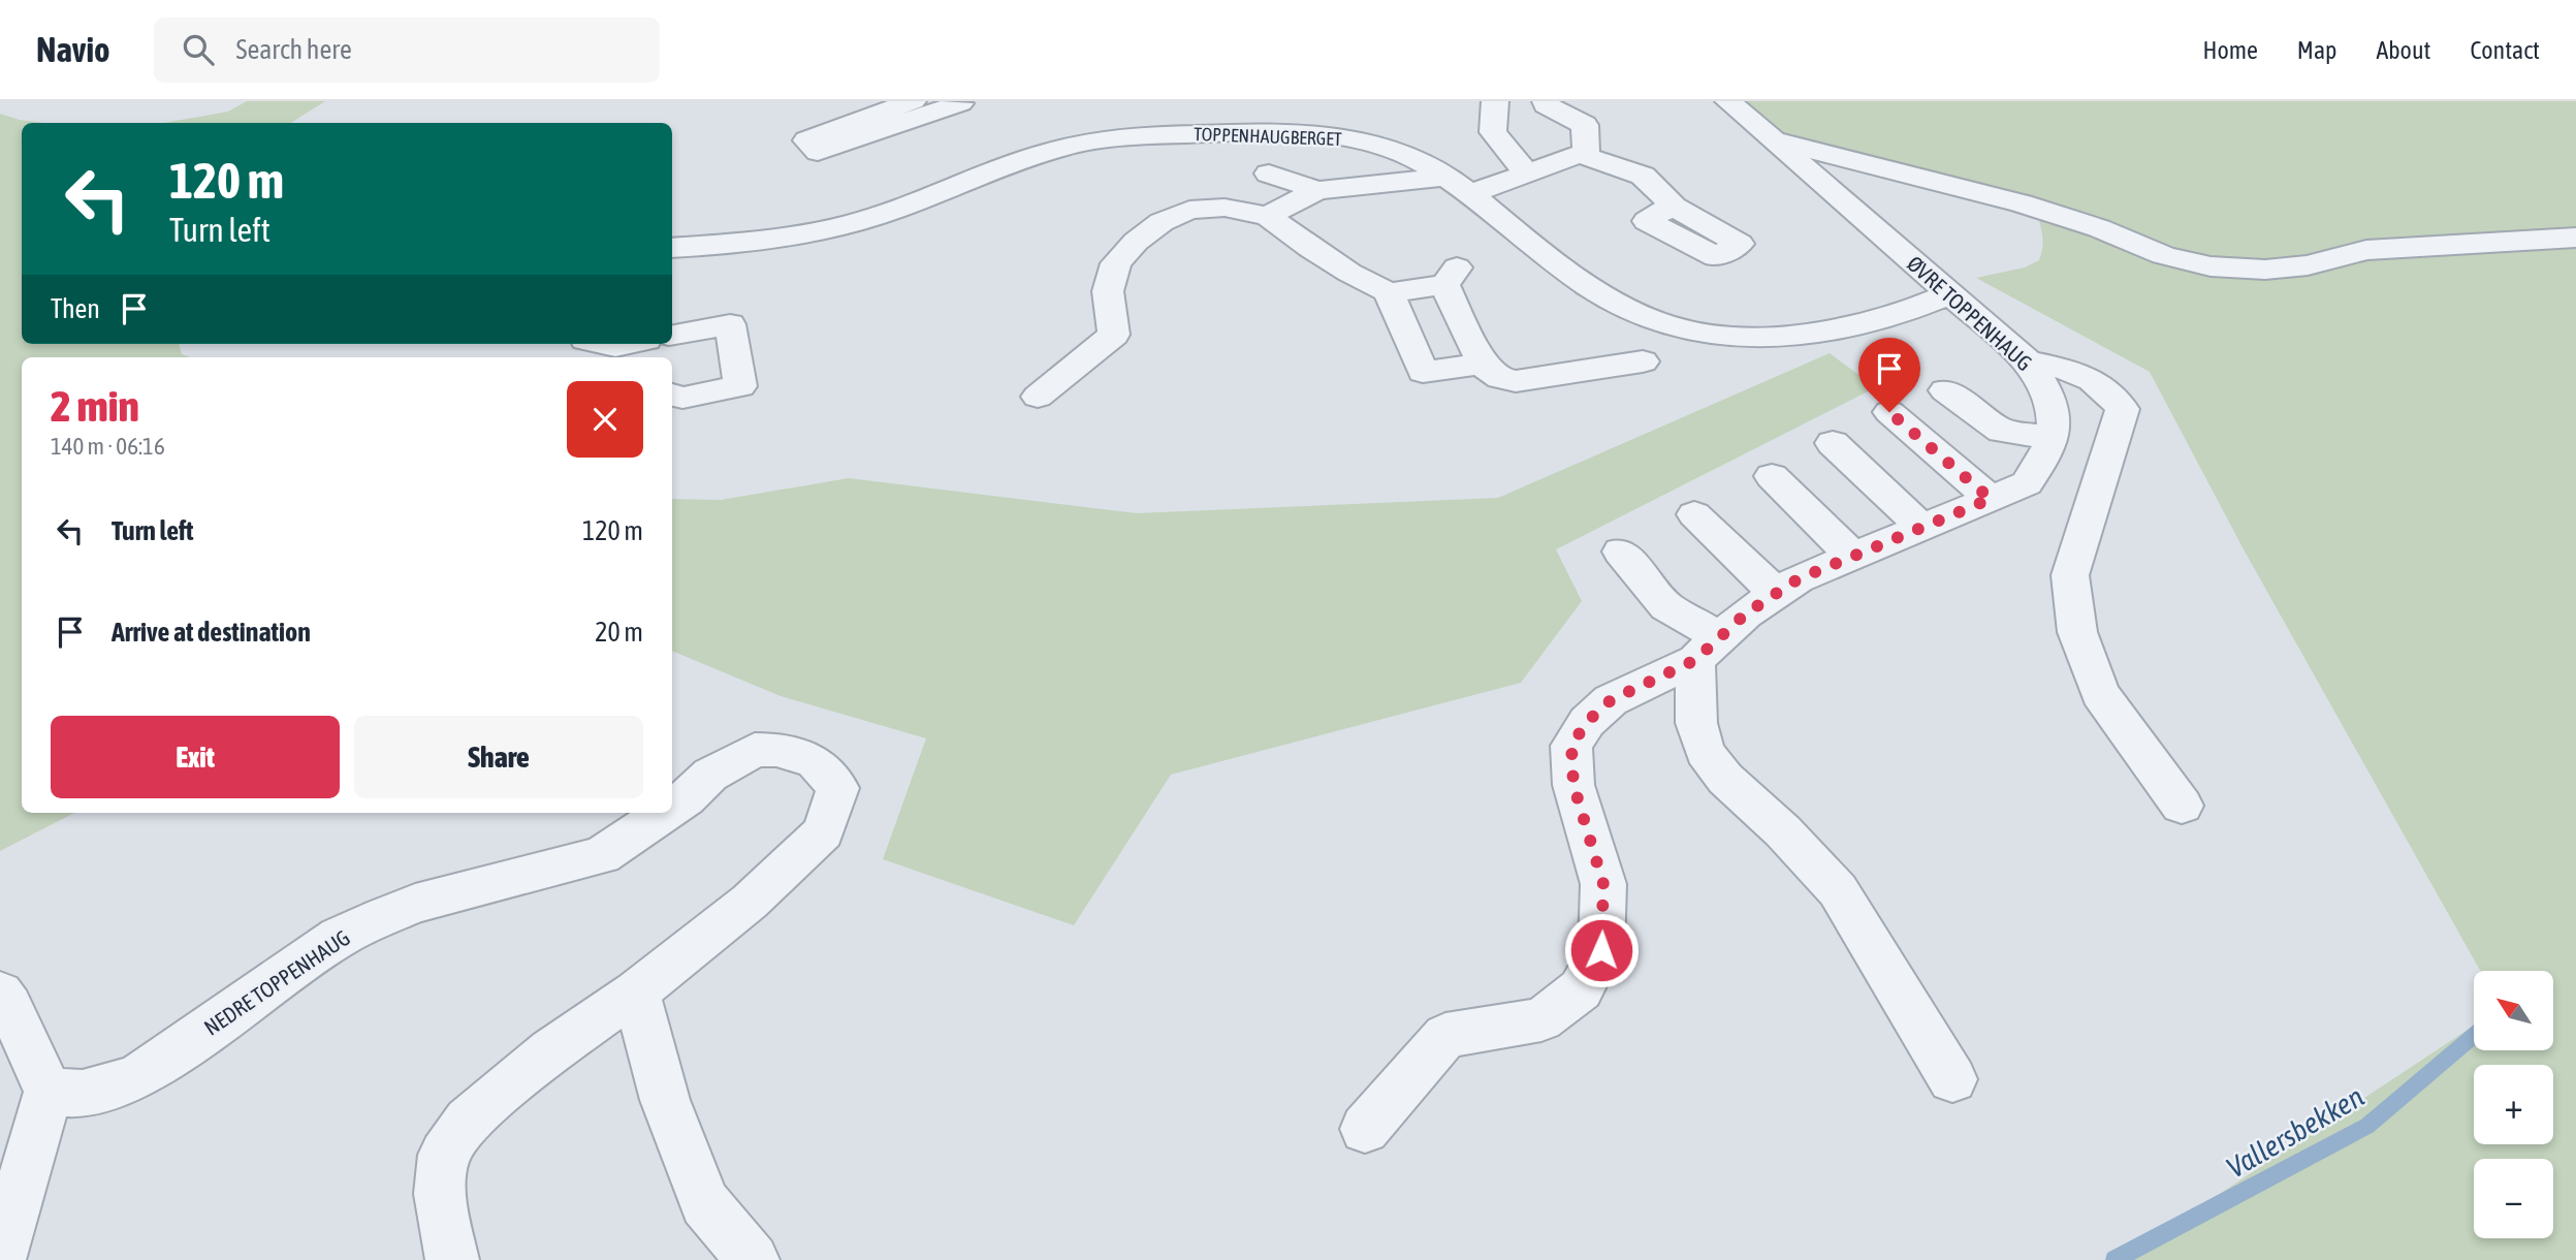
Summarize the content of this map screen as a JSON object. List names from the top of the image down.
{
  "streets": {
    "street": ["TOPPENHAUGBERGET", "ØVRE TOPPENHAUG", "NEDRE TOPPENHAUG"]
  },
  "crossings": [
    ["TOPPENHAUGBERGET", "ØVRE TOPPENHAUG"]
  ],
  "water": ["Vallersbekken"],
  "north": "top left",
  "page": {
    "header": "Navio",
    "search": "Search here",
    "nav": [
      "Home",
      "Map",
      "About",
      "Contact"
    ],
    "turn": ["120 m", "Turn left"],
    "then": "Then",
    "heading": ["2 min", "140 m · 06:16"],
    "list": [
      {
        "name": "Turn left",
        "value": "120 m"
      },
      {
        "name": "Arrive at destination",
        "value": "20 m"
      }
    ],
    "buttons": ["Exit", "Share"],
    "map_buttons": ["+", "−"]
  }
}
